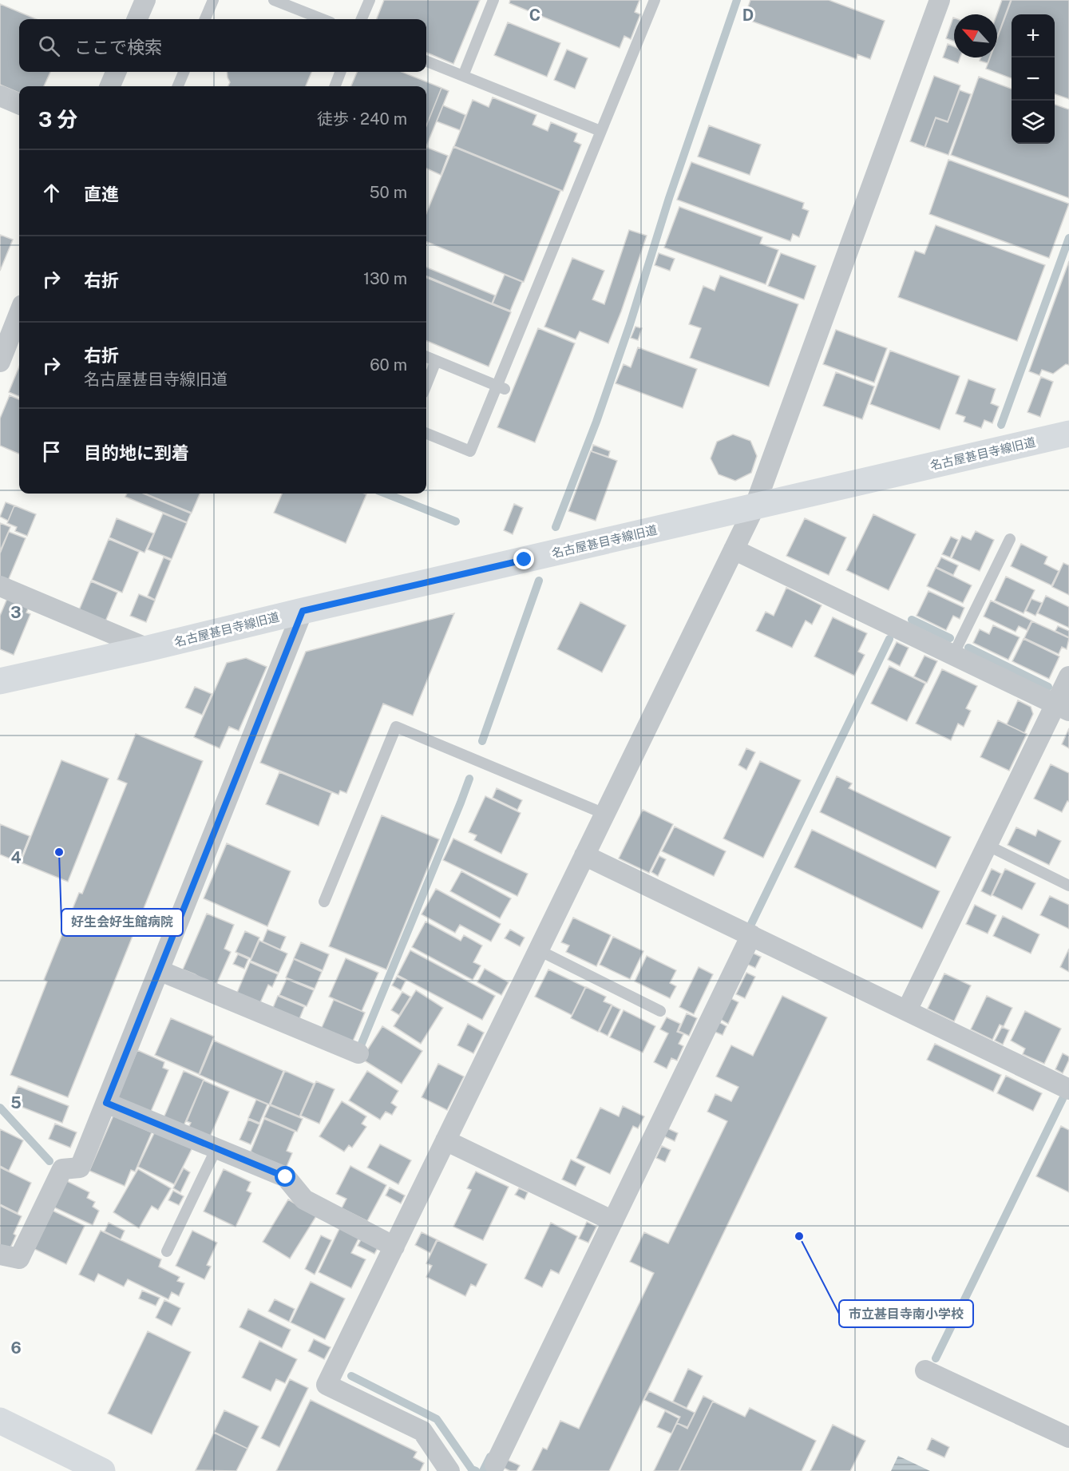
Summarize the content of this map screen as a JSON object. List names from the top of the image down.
{
  "streets": {
    "street": ["名古屋甚目寺線旧道"]
  },
  "places": ["好生会好生館病院", "市立甚目寺南小学校"],
  "north": "top left",
  "page": {
    "map_buttons": ["+", "−"],
    "search": "ここで検索",
    "heading": ["3 分", "徒歩 · 240 m"],
    "list": [
      ["直進", "50 m"],
      ["右折", "130 m"],
      ["右折", "名古屋甚目寺線旧道", "60 m"],
      "目的地に到着"
    ]
  },
  "grid": {
    "columns": ["C", "D"],
    "rows": [
      "3",
      "4",
      "5",
      "6"
    ]
  }
}
